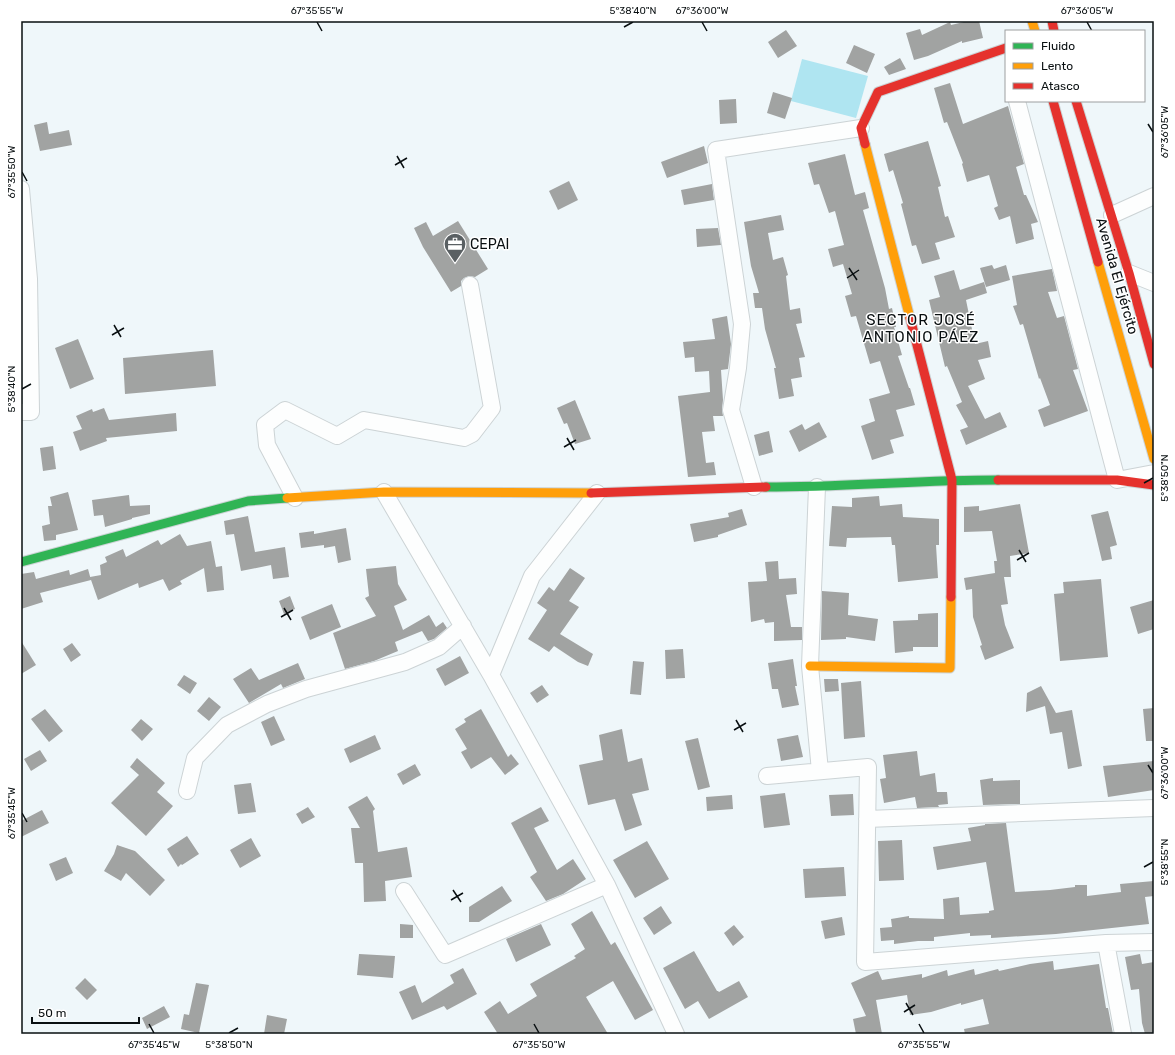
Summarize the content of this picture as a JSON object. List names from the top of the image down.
{
  "streets": {
    "street": ["Avenida El Ejército"]
  },
  "districts": ["SECTOR JOSÉ ANTONIO PÁEZ"],
  "places": {
    "office": ["CEPAI"]
  },
  "legend": ["Fluido", "Lento", "Atasco"],
  "scale_bar": "50 m",
  "coordinates": [
    "67°35'55\"W",
    "5°38'40\"N",
    "67°36'00\"W",
    "67°36'05\"W",
    "67°35'50\"W",
    "5°38'50\"N",
    "67°35'45\"W",
    "5°38'55\"N"
  ]
}
